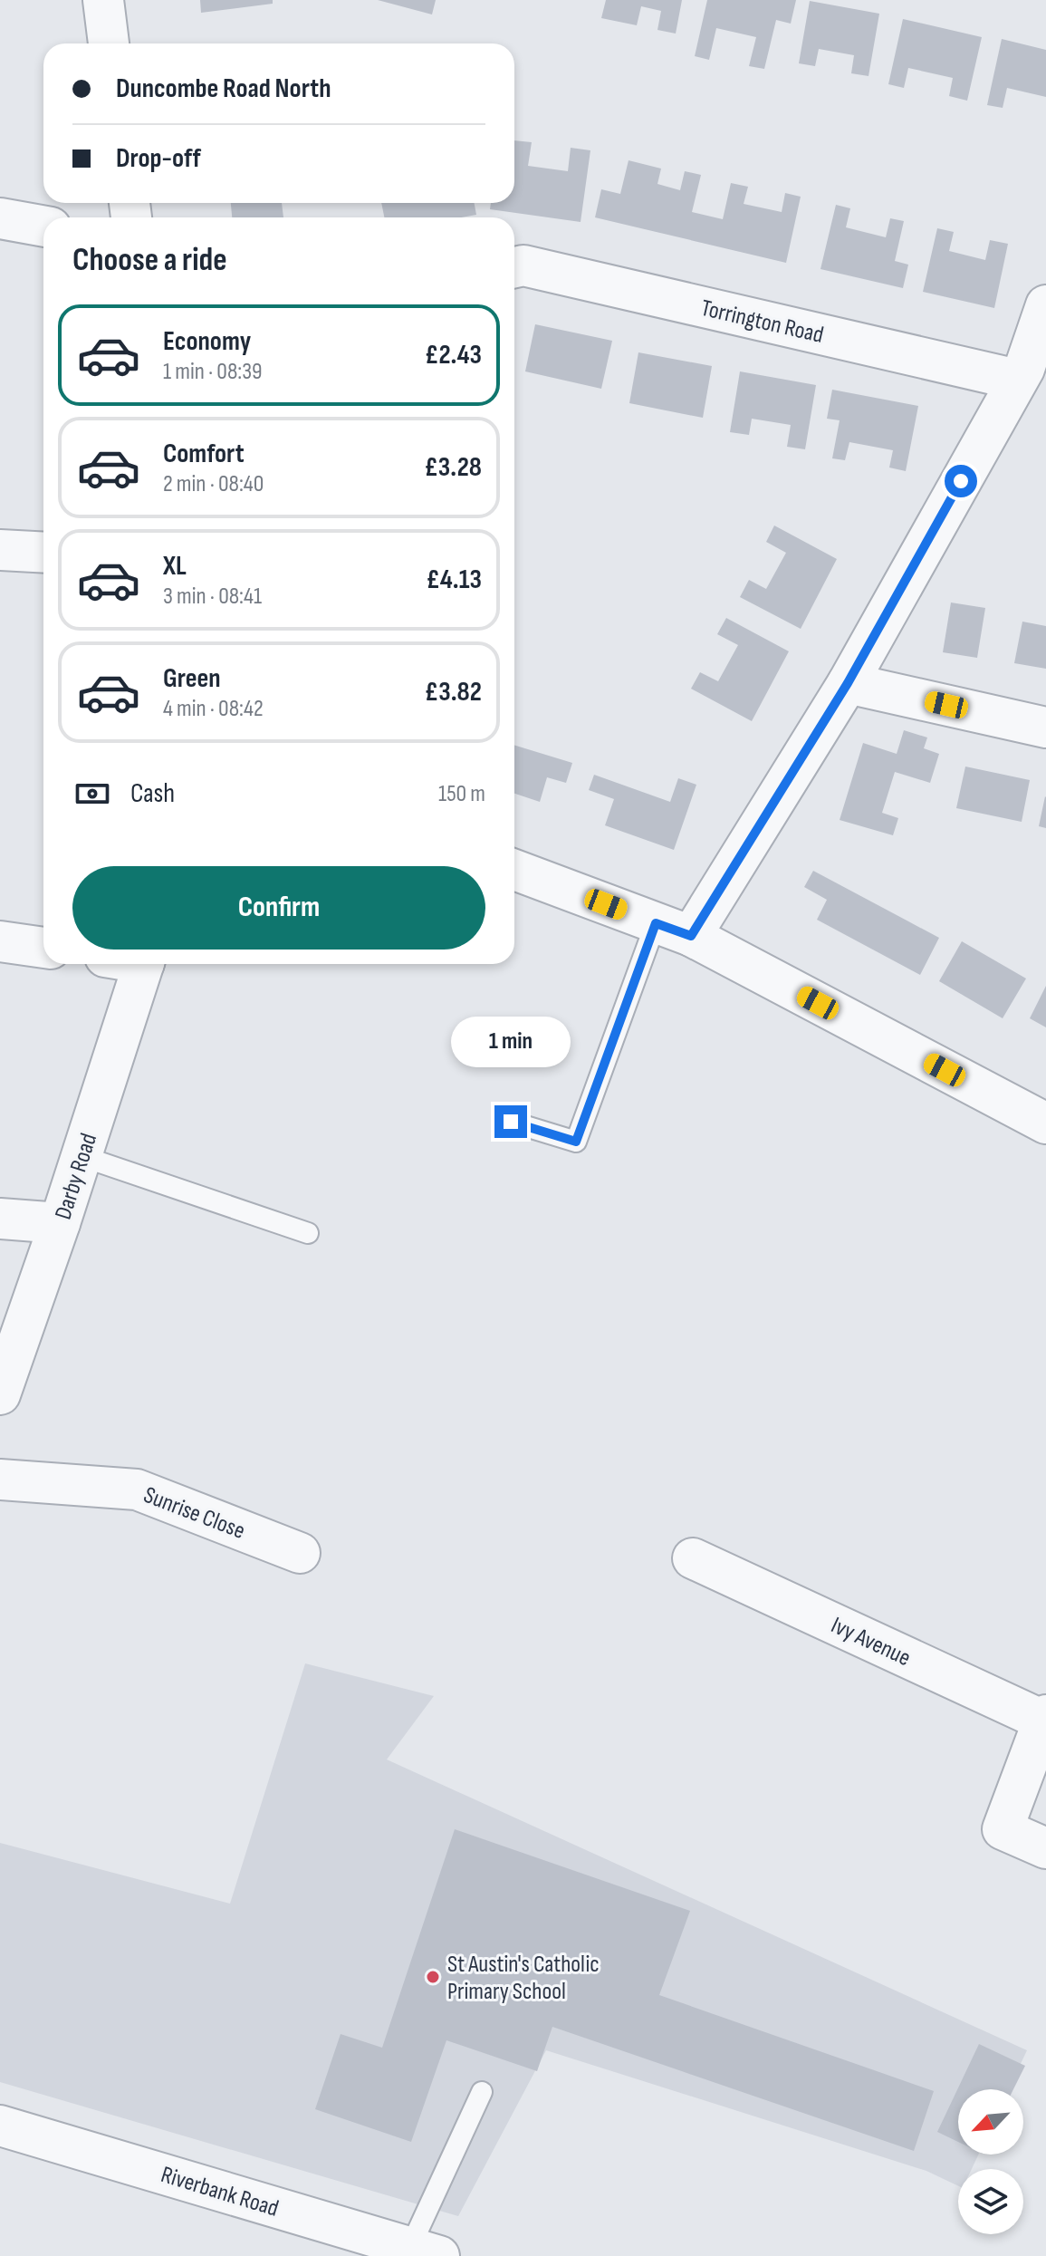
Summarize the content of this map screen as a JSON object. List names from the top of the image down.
{
  "streets": {
    "street": [
      "Torrington Road",
      "Darby Road",
      "Sunrise Close",
      "Ivy Avenue",
      "Riverbank Road"
    ]
  },
  "places": ["St Austin's Catholic Primary School"],
  "north": "bottom left",
  "page": {
    "banner": ["Duncombe Road North", "Drop-off"],
    "heading": "Choose a ride",
    "list": [
      {
        "name": "Economy",
        "note": "1 min · 08:39",
        "value": "£2.43"
      },
      {
        "name": "Comfort",
        "note": "2 min · 08:40",
        "value": "£3.28"
      },
      {
        "name": "XL",
        "note": "3 min · 08:41",
        "value": "£4.13"
      },
      {
        "name": "Green",
        "note": "4 min · 08:42",
        "value": "£3.82"
      }
    ],
    "pay": ["Cash", "150 m"],
    "buttons": "Confirm",
    "bubble": "1 min"
  }
}
